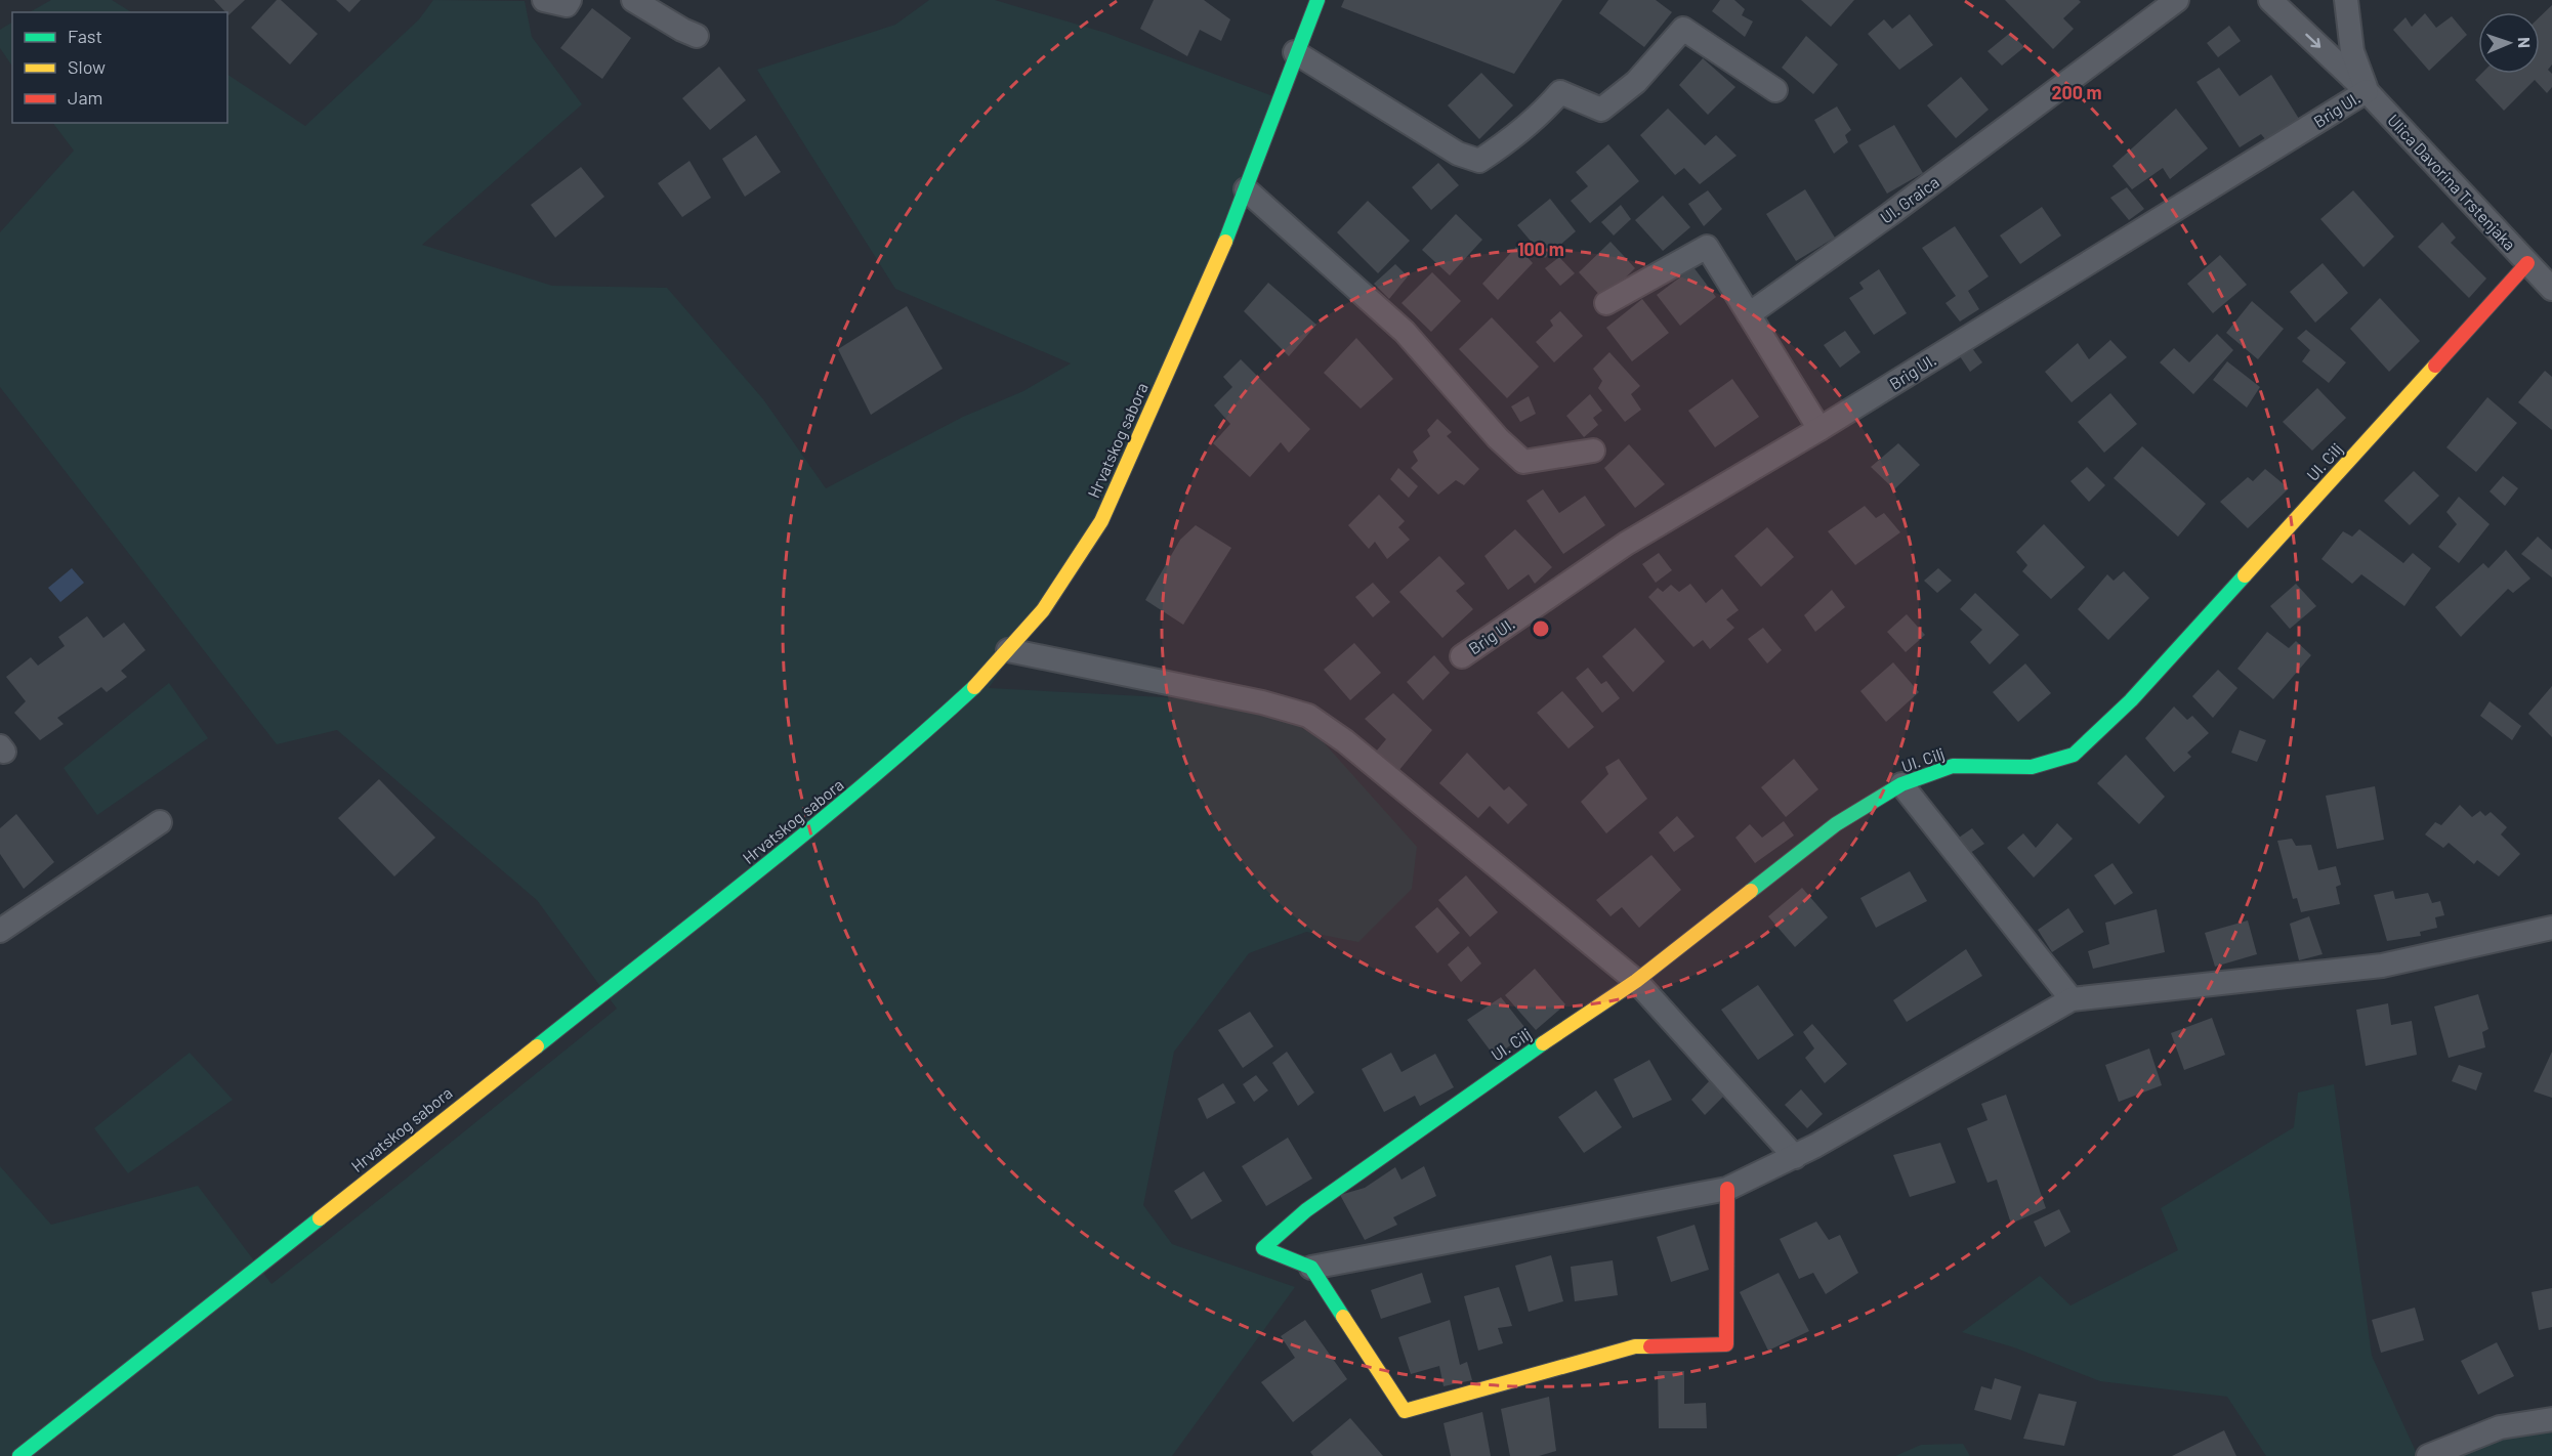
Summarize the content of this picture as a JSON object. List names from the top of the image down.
{
  "streets": {
    "street": [
      "Brig Ul.",
      "Ulica Davorina Trstenjaka",
      "Ul. Graica",
      "Hrvatskog sabora",
      "Ul. Cilj"
    ]
  },
  "crossings": [
    ["Brig Ul.", "Ulica Davorina Trstenjaka"],
    ["Ulica Davorina Trstenjaka", "Ul. Cilj"]
  ],
  "legend": ["Fast", "Slow", "Jam"],
  "north": "right",
  "rings": ["200 m", "100 m"]
}
